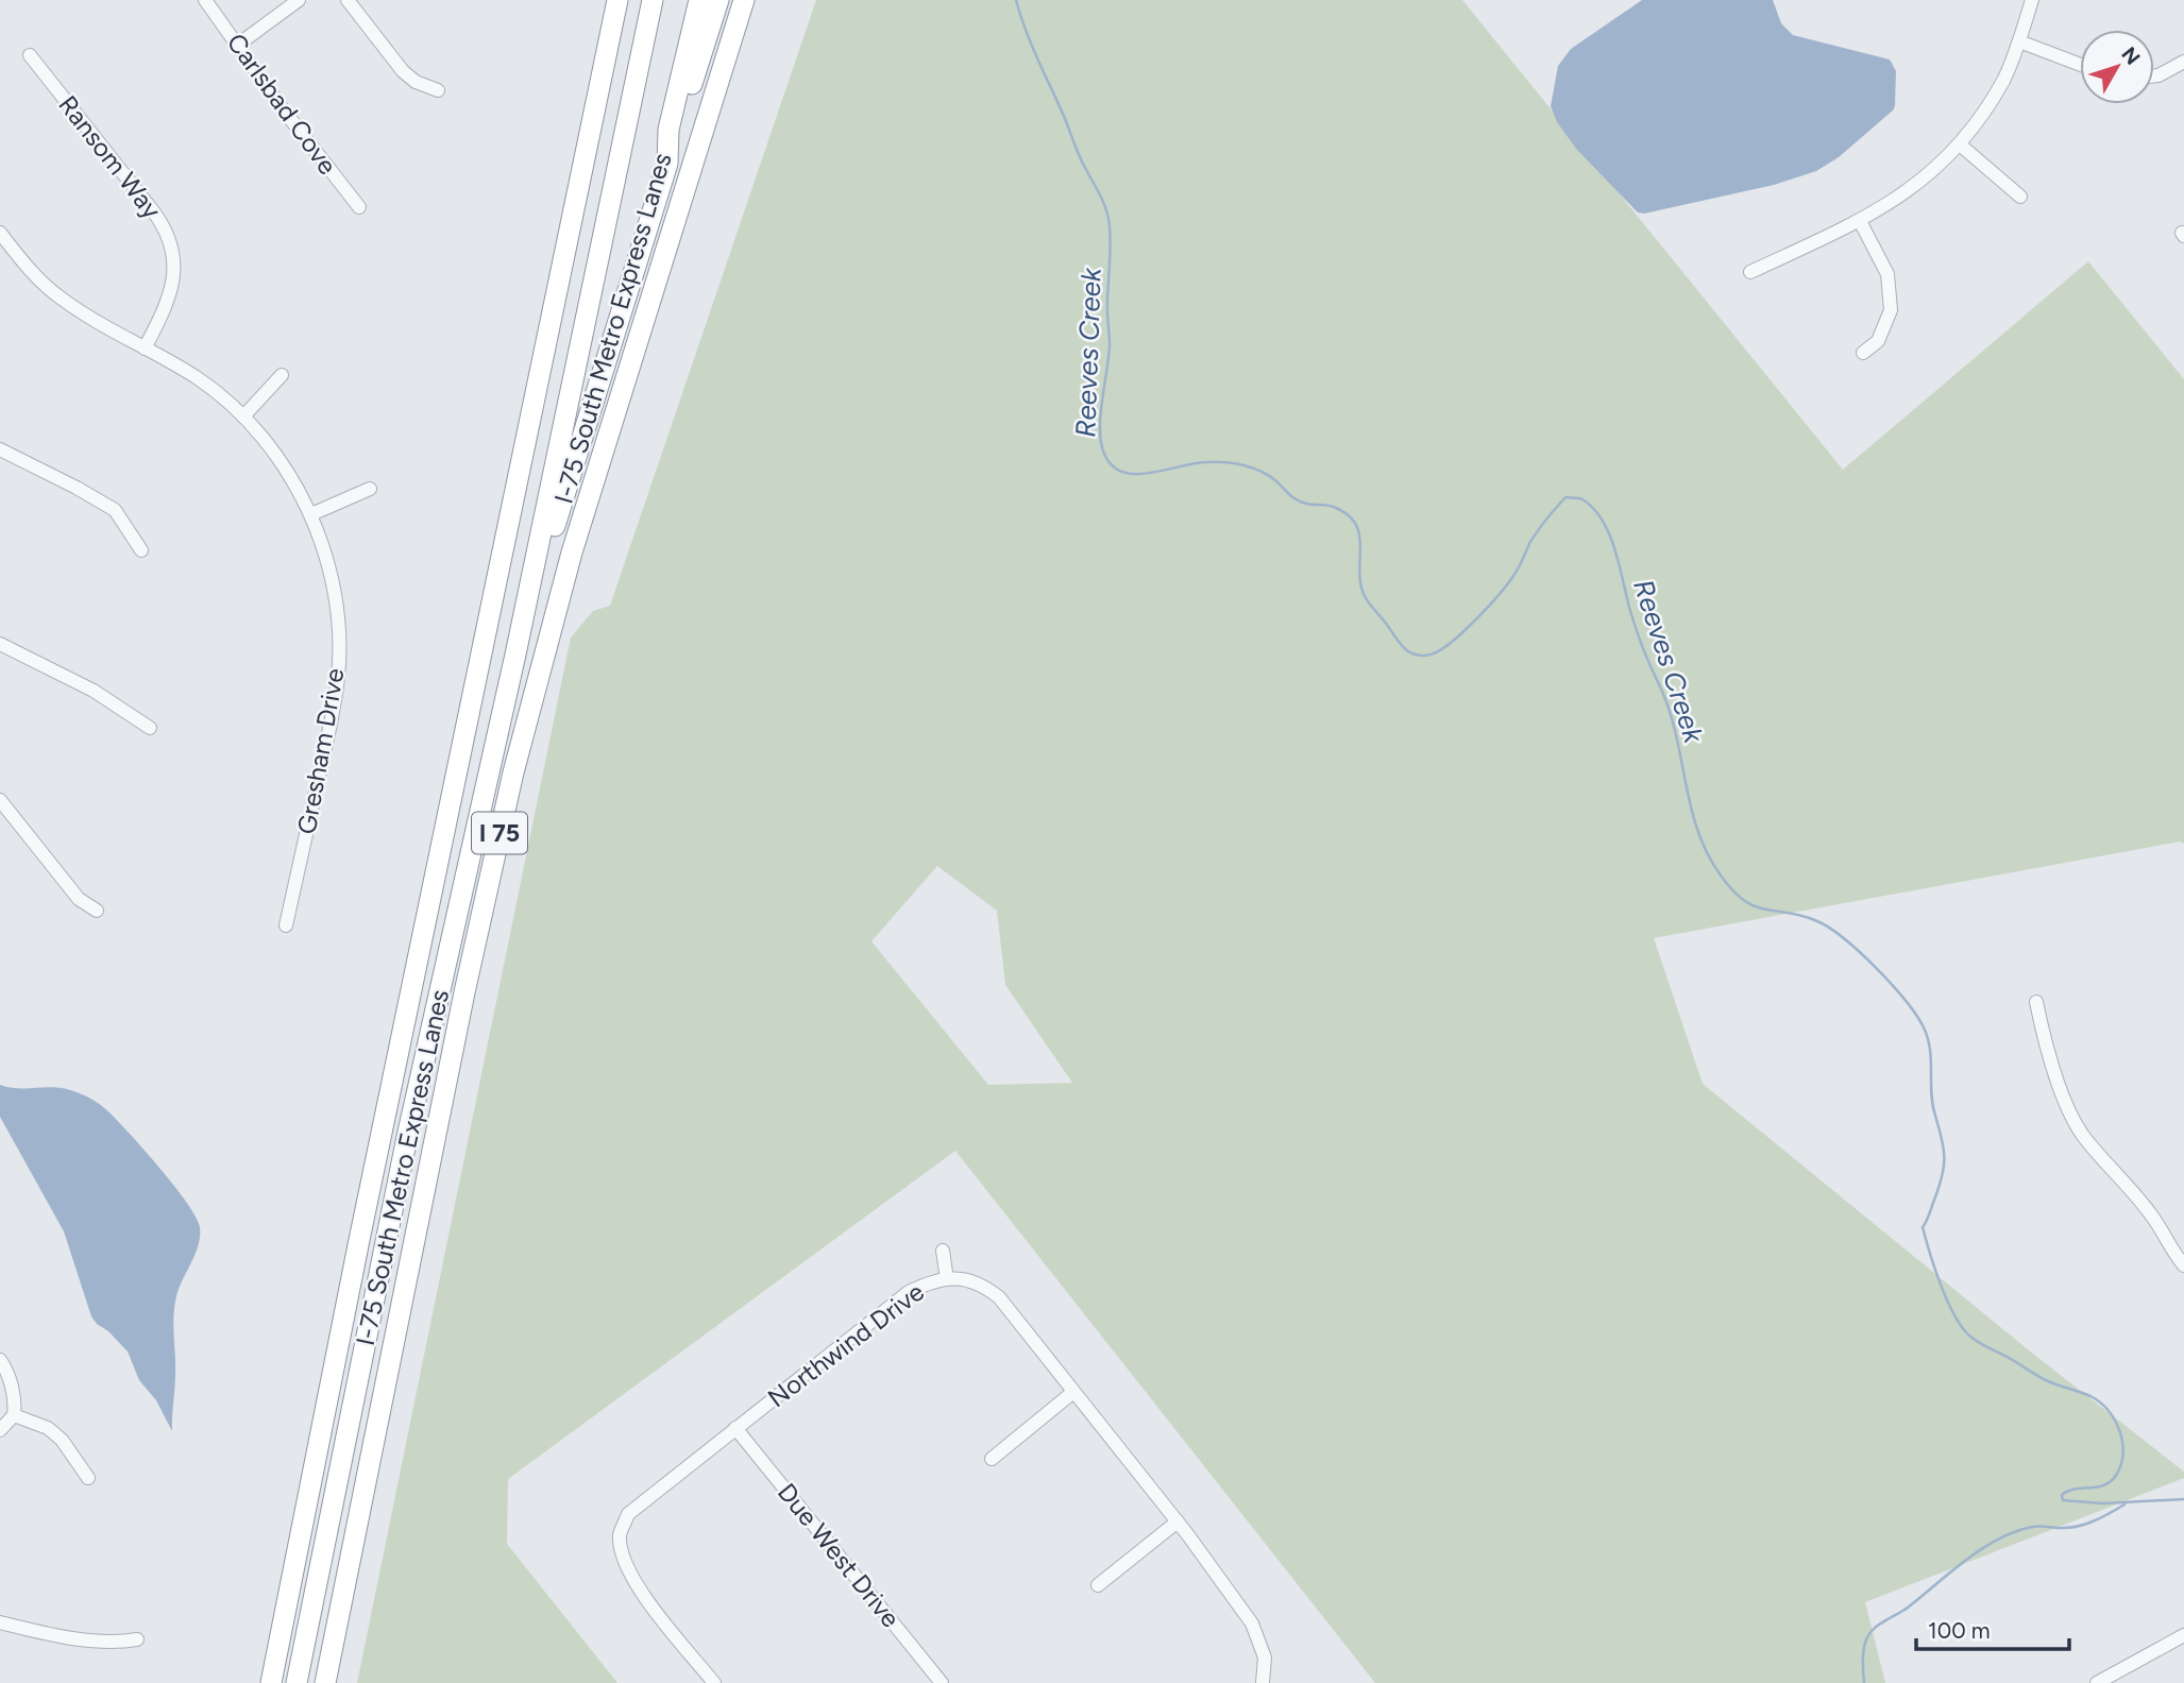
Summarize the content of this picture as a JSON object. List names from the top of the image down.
{
  "streets": {
    "highway": ["I-75 South Metro Express Lanes", "I 75"],
    "street": [
      "Carlsbad Cove",
      "Ransom Way",
      "Gresham Drive",
      "Northwind Drive",
      "Due West Drive"
    ]
  },
  "crossings": [
    ["Ransom Way", "Gresham Drive"],
    ["Northwind Drive", "Due West Drive"]
  ],
  "water": ["Reeves Creek"],
  "scale_bar": "100 m",
  "north": "top right"
}
